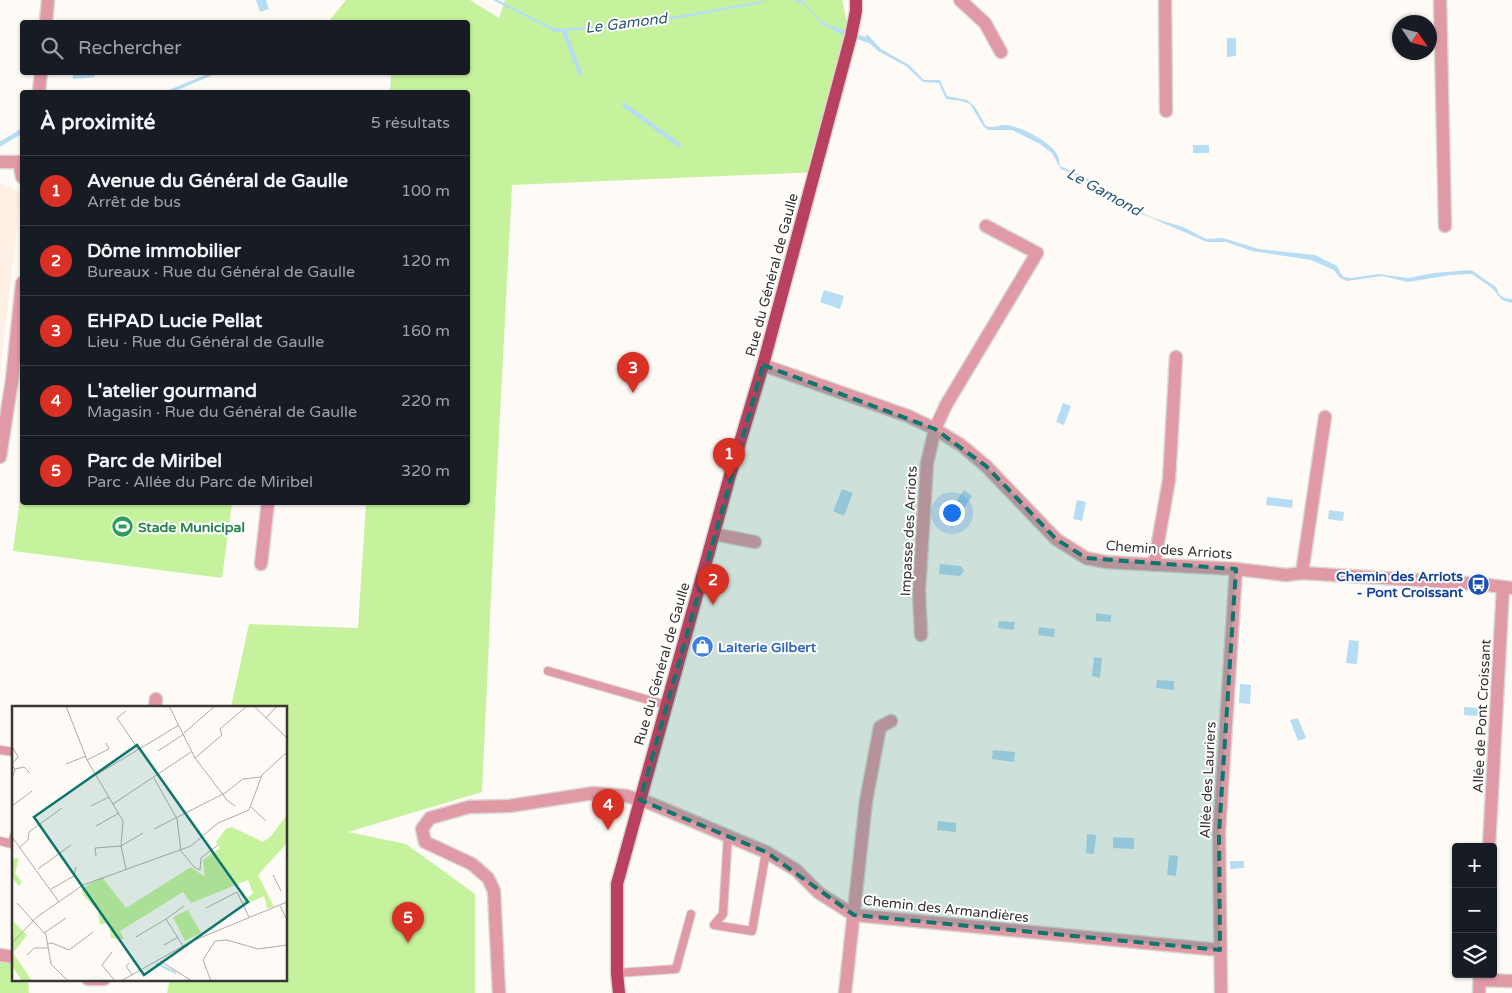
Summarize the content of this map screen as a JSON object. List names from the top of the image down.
{
  "streets": {
    "main road": ["Rue du Général de Gaulle"],
    "street": [
      "Impasse des Arriots",
      "Chemin des Arriots",
      "Allée de Pont Croissant",
      "Allée des Lauriers",
      "Chemin des Armandières"
    ]
  },
  "crossings": [
    ["Rue du Général de Gaulle", "Chemin des Arriots"],
    ["Rue du Général de Gaulle", "Chemin des Armandières"],
    ["Impasse des Arriots", "Chemin des Arriots"],
    ["Chemin des Arriots", "Allée de Pont Croissant"],
    ["Chemin des Arriots", "Allée des Lauriers"],
    ["Allée des Lauriers", "Chemin des Armandières"]
  ],
  "water": ["Le Gamond"],
  "places": {
    "sports": ["Stade Municipal"],
    "bus stop": ["Chemin des Arriots - Pont Croissant"],
    "shop": ["Laiterie Gilbert"]
  },
  "north": "bottom right",
  "page": {
    "search": "Rechercher",
    "heading": ["À proximité", "5 résultats"],
    "list": [
      {
        "mark": "1",
        "name": "Avenue du Général de Gaulle",
        "note": "Arrêt de bus",
        "value": "100 m"
      },
      {
        "mark": "2",
        "name": "Dôme immobilier",
        "note": "Bureaux · Rue du Général de Gaulle",
        "value": "120 m"
      },
      {
        "mark": "3",
        "name": "EHPAD Lucie Pellat",
        "note": "Lieu · Rue du Général de Gaulle",
        "value": "160 m"
      },
      {
        "mark": "4",
        "name": "L'atelier gourmand",
        "note": "Magasin · Rue du Général de Gaulle",
        "value": "220 m"
      },
      {
        "mark": "5",
        "name": "Parc de Miribel",
        "note": "Parc · Allée du Parc de Miribel",
        "value": "320 m"
      }
    ],
    "pins": [
      "3",
      "1",
      "2",
      "4",
      "5"
    ],
    "map_buttons": ["+", "−"]
  }
}
